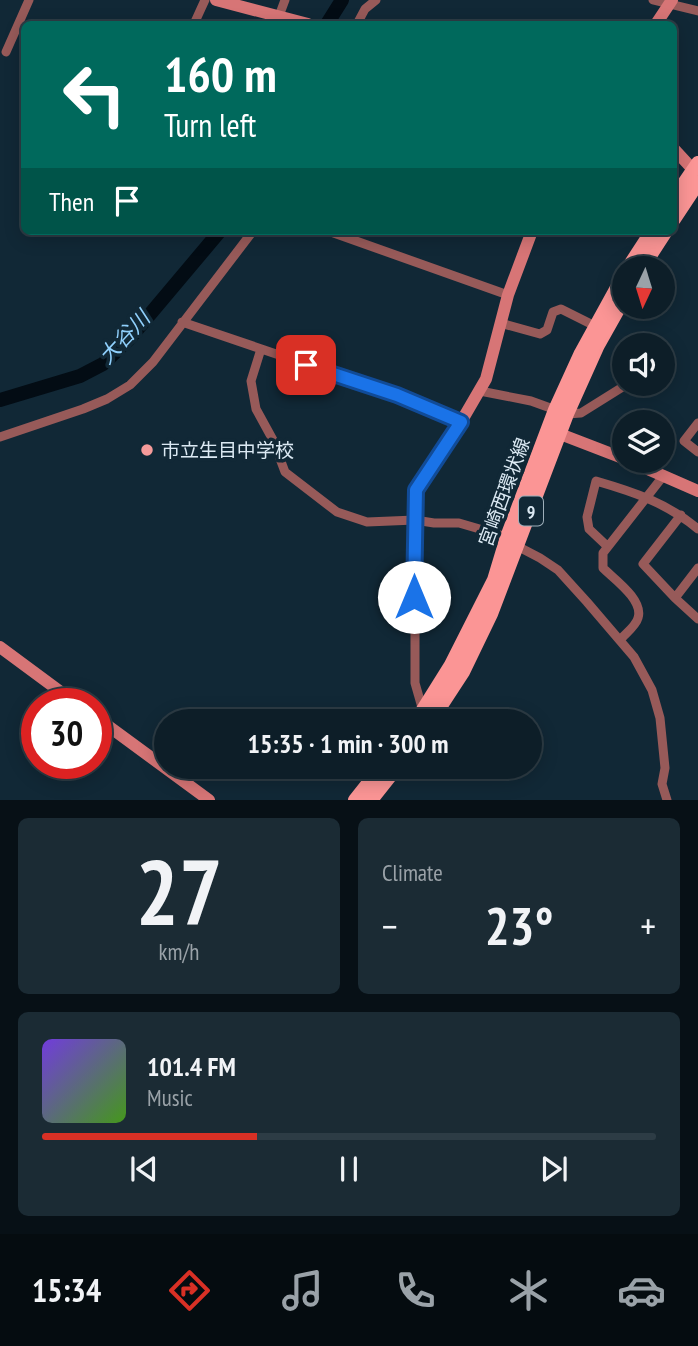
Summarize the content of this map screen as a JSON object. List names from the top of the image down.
{
  "streets": {
    "main road": ["宮崎西環状線", "9"]
  },
  "water": ["大谷川"],
  "places": ["市立生目中学校"],
  "north": "bottom",
  "page": {
    "turn": ["160 m", "Turn left"],
    "then": "Then",
    "limit": "30",
    "trip": "15:35 · 1 min · 300 m",
    "tile": [
      ["27", "km/h"],
      "Climate"
    ],
    "heat": ["−", "23°", "+"],
    "song": ["101.4 FM", "Music"],
    "tabs": "15:34"
  }
}
